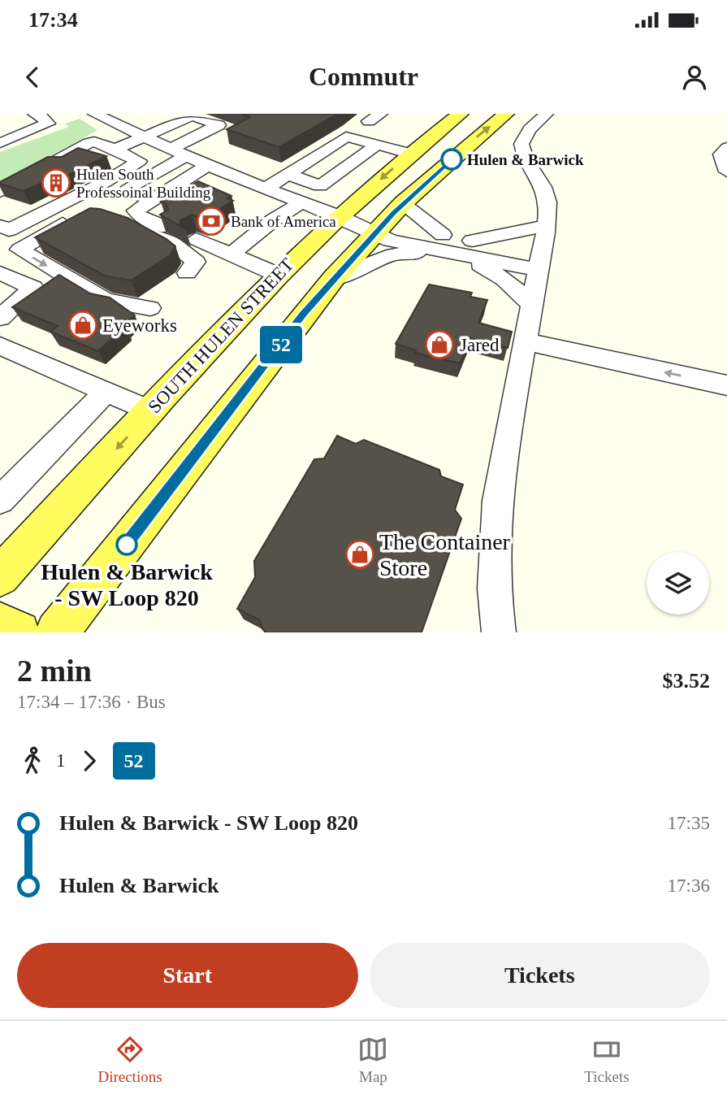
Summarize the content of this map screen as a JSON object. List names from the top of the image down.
{
  "streets": {
    "main road": ["SOUTH HULEN STREET"]
  },
  "places": {
    "other": ["Hulen & Barwick", "Hulen & Barwick - SW Loop 820"],
    "building": ["Hulen South Professoinal Building"],
    "bank": ["Bank of America"],
    "shop": ["Eyeworks", "Jared", "The Container Store"]
  },
  "lines": ["bus line 52"],
  "page": {
    "status": "17:34",
    "header": "Commutr",
    "on_map": "52",
    "heading": ["2 min", "17:34 – 17:36 · Bus", "$3.52"],
    "legs": ["1", "52"],
    "list": [
      {
        "name": "Hulen & Barwick - SW Loop 820",
        "value": "17:35"
      },
      {
        "name": "Hulen & Barwick",
        "value": "17:36"
      }
    ],
    "buttons": ["Start", "Tickets"],
    "tabs": ["Directions", "Map", "Tickets"]
  }
}
